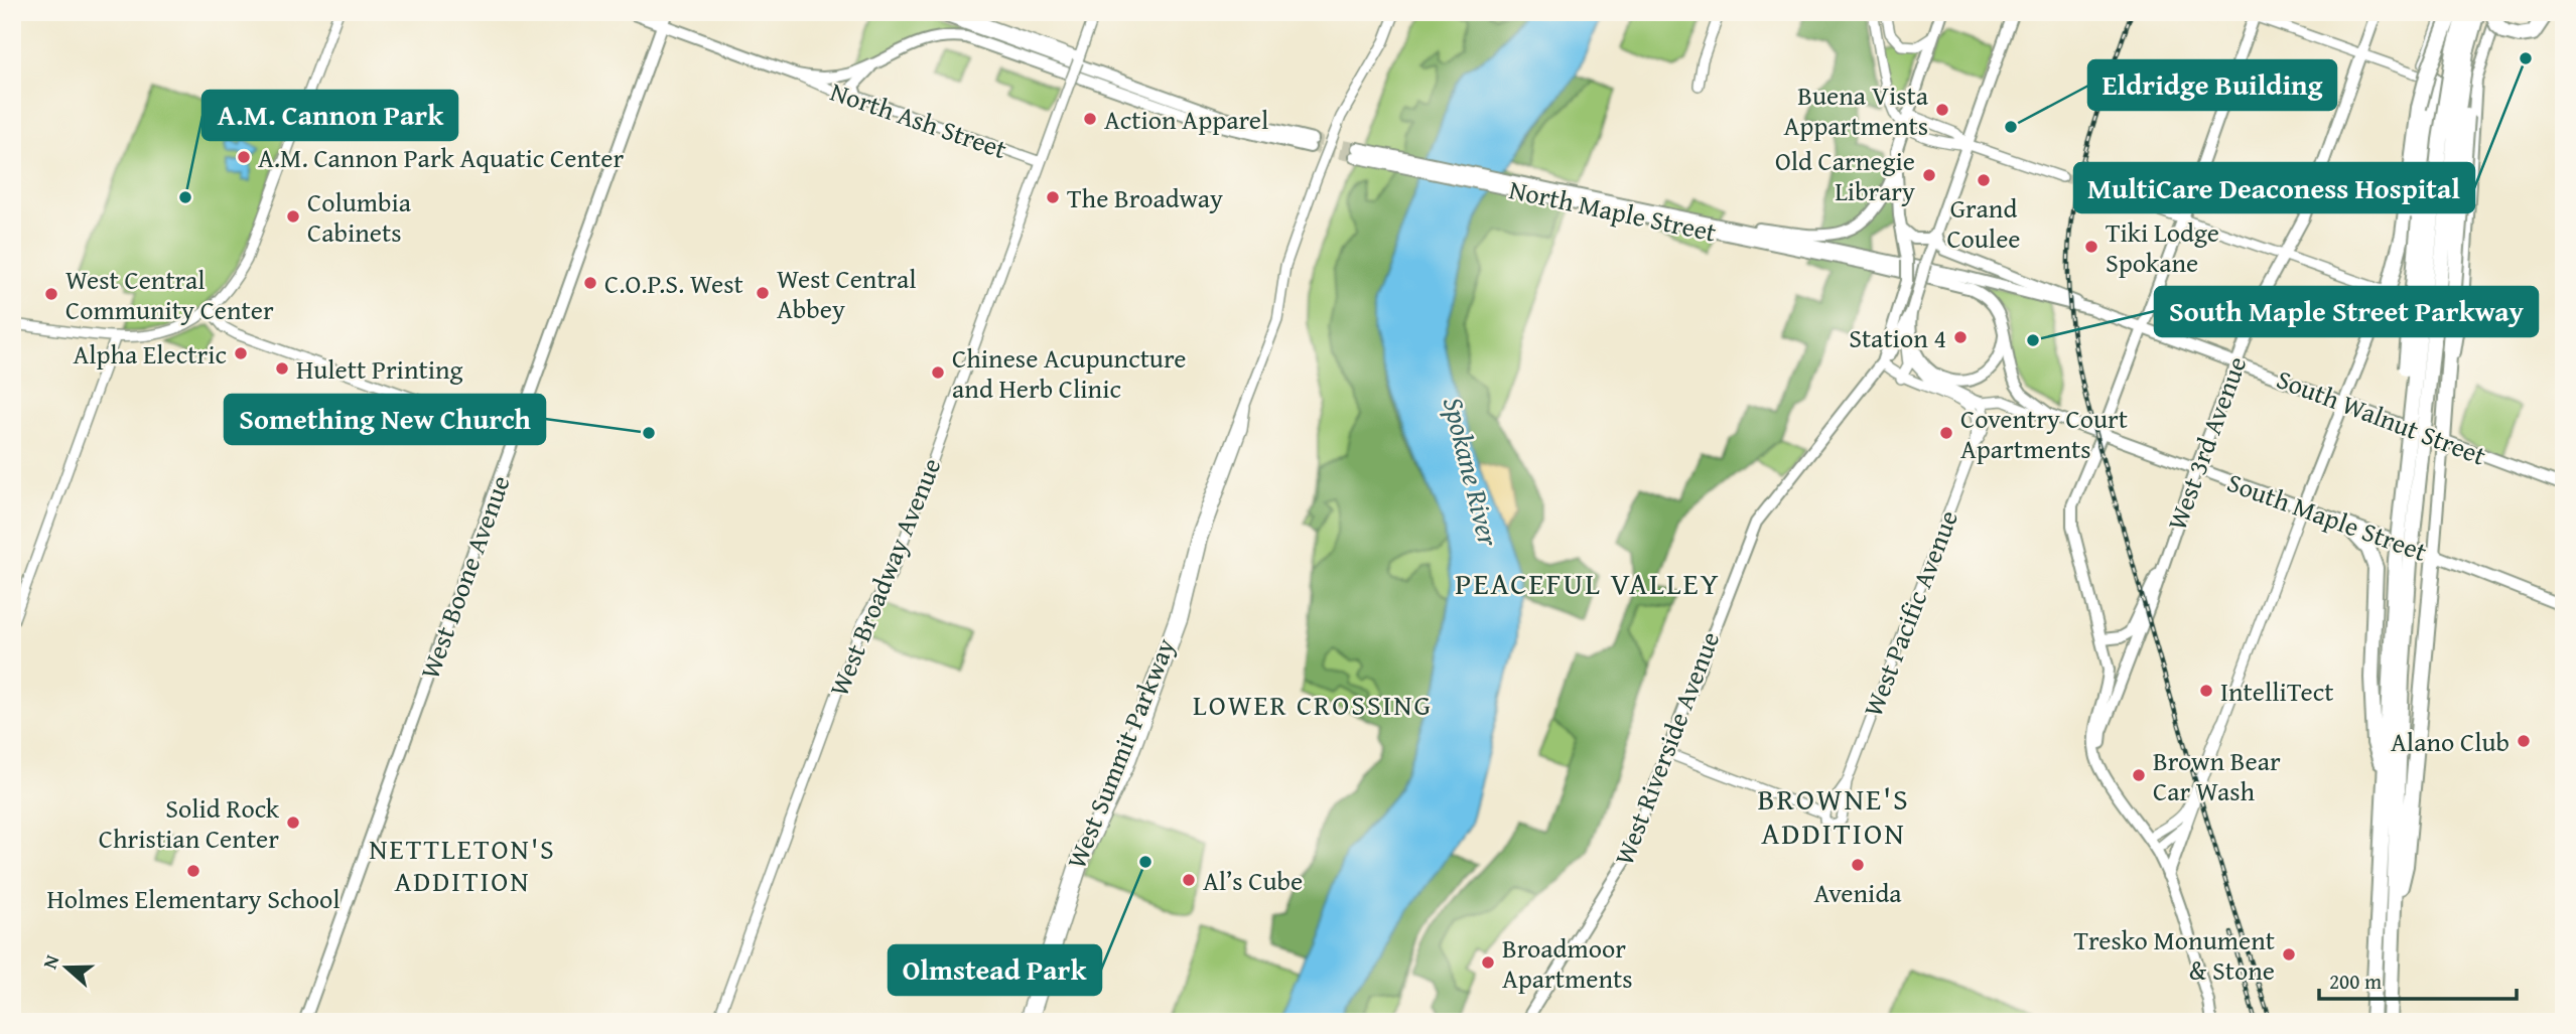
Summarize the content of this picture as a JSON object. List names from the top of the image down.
{
  "streets": {
    "main road": [
      "North Ash Street",
      "North Maple Street",
      "South Walnut Street",
      "West 3rd Avenue",
      "South Maple Street",
      "West Boone Avenue",
      "West Riverside Avenue"
    ],
    "street": ["West Broadway Avenue", "West Pacific Avenue", "West Summit Parkway"]
  },
  "crossings": [
    ["North Ash Street", "West Boone Avenue"],
    ["North Ash Street", "West Broadway Avenue"],
    ["North Maple Street", "South Walnut Street"],
    ["North Maple Street", "South Maple Street"],
    ["South Walnut Street", "West 3rd Avenue"],
    ["South Walnut Street", "South Maple Street"],
    ["West 3rd Avenue", "South Maple Street"],
    ["South Maple Street", "West Pacific Avenue"],
    ["South Maple Street", "West Riverside Avenue"]
  ],
  "districts": [
    "PEACEFUL VALLEY",
    "LOWER CROSSING",
    "BROWNE'S ADDITION",
    "NETTLETON'S ADDITION"
  ],
  "water": ["Spokane River"],
  "places": [
    "MultiCare Deaconess Hospital",
    "Buena Vista Appartments",
    "Action Apparel",
    "Eldridge Building",
    "A.M. Cannon Park Aquatic Center",
    "Old Carnegie Library",
    "Grand Coulee",
    "A.M. Cannon Park",
    "The Broadway",
    "Columbia Cabinets",
    "Tiki Lodge Spokane",
    "C.O.P.S. West",
    "West Central Abbey",
    "West Central Community Center",
    "Station 4",
    "South Maple Street Parkway",
    "Alpha Electric",
    "Hulett Printing",
    "Chinese Acupuncture and Herb Clinic",
    "Something New Church",
    "Coventry Court Apartments",
    "IntelliTect",
    "Alano Club",
    "Brown Bear Car Wash",
    "Solid Rock Christian Center",
    "Olmstead Park",
    "Avenida",
    "Holmes Elementary School",
    "Al’s Cube",
    "Tresko Monument & Stone",
    "Broadmoor Apartments"
  ],
  "scale_bar": "200 m",
  "north": "left"
}
